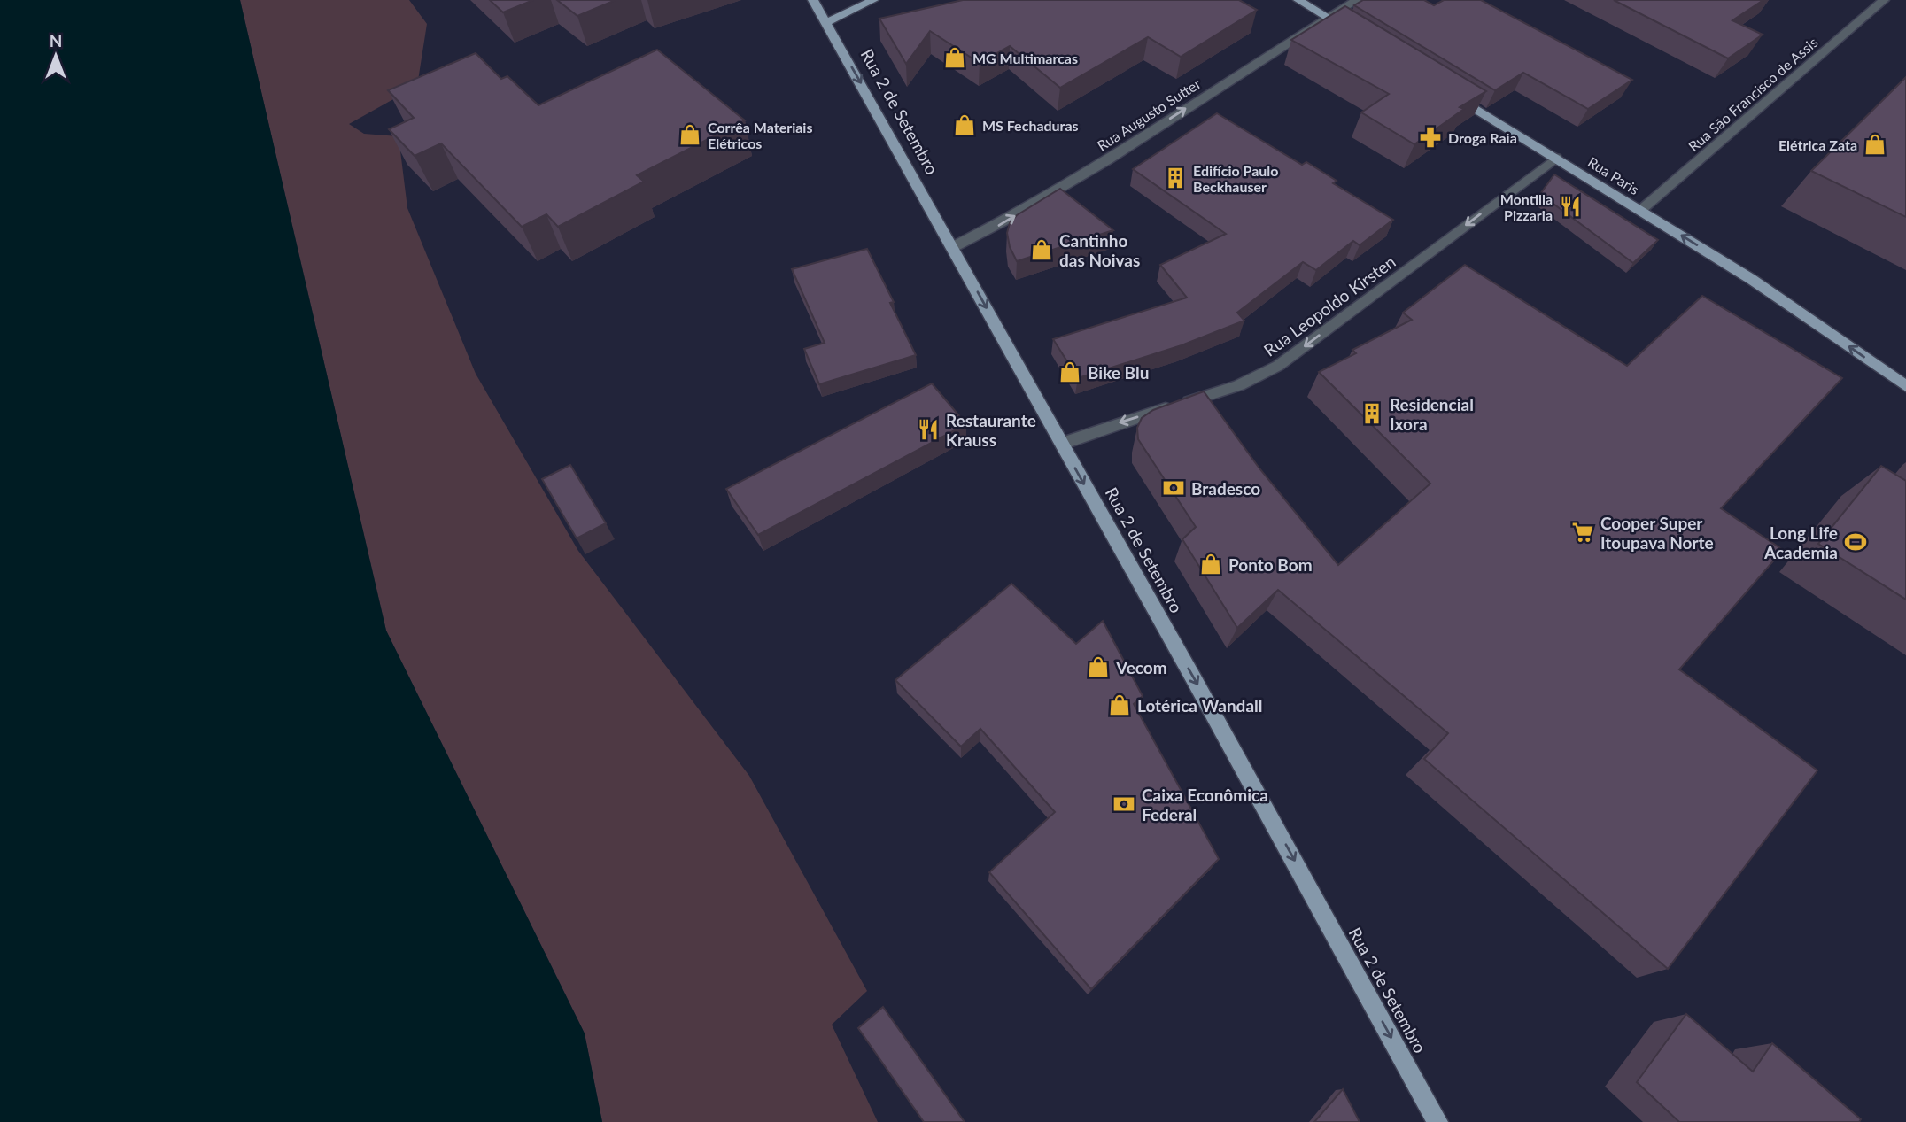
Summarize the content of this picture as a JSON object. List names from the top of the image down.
{
  "streets": {
    "main road": ["Rua 2 de Setembro", "Rua Paris"],
    "street": ["Rua São Francisco de Assis", "Rua Augusto Sutter", "Rua Leopoldo Kirsten"]
  },
  "crossings": [
    ["Rua São Francisco de Assis", "Rua Paris"],
    ["Rua 2 de Setembro", "Rua Augusto Sutter"],
    ["Rua 2 de Setembro", "Rua Leopoldo Kirsten"],
    ["Rua Paris", "Rua Leopoldo Kirsten"]
  ],
  "one_way": [
    "Rua 2 de Setembro",
    "Rua Augusto Sutter",
    "Rua Paris",
    "Rua Leopoldo Kirsten"
  ],
  "places": {
    "shop": [
      "MG Multimarcas",
      "MS Fechaduras",
      "Corrêa Materiais Elétricos",
      "Elétrica Zata",
      "Cantinho das Noivas",
      "Bike Blu",
      "Ponto Bom",
      "Vecom",
      "Lotérica Wandall"
    ],
    "pharmacy": ["Droga Raia"],
    "building": ["Edifício Paulo Beckhauser", "Residencial Ixora"],
    "restaurant": ["Montilla Pizzaria", "Restaurante Krauss"],
    "bank": ["Bradesco", "Caixa Econômica Federal"],
    "supermarket": ["Cooper Super Itoupava Norte"],
    "sports": ["Long Life Academia"]
  },
  "north": "top"
}
